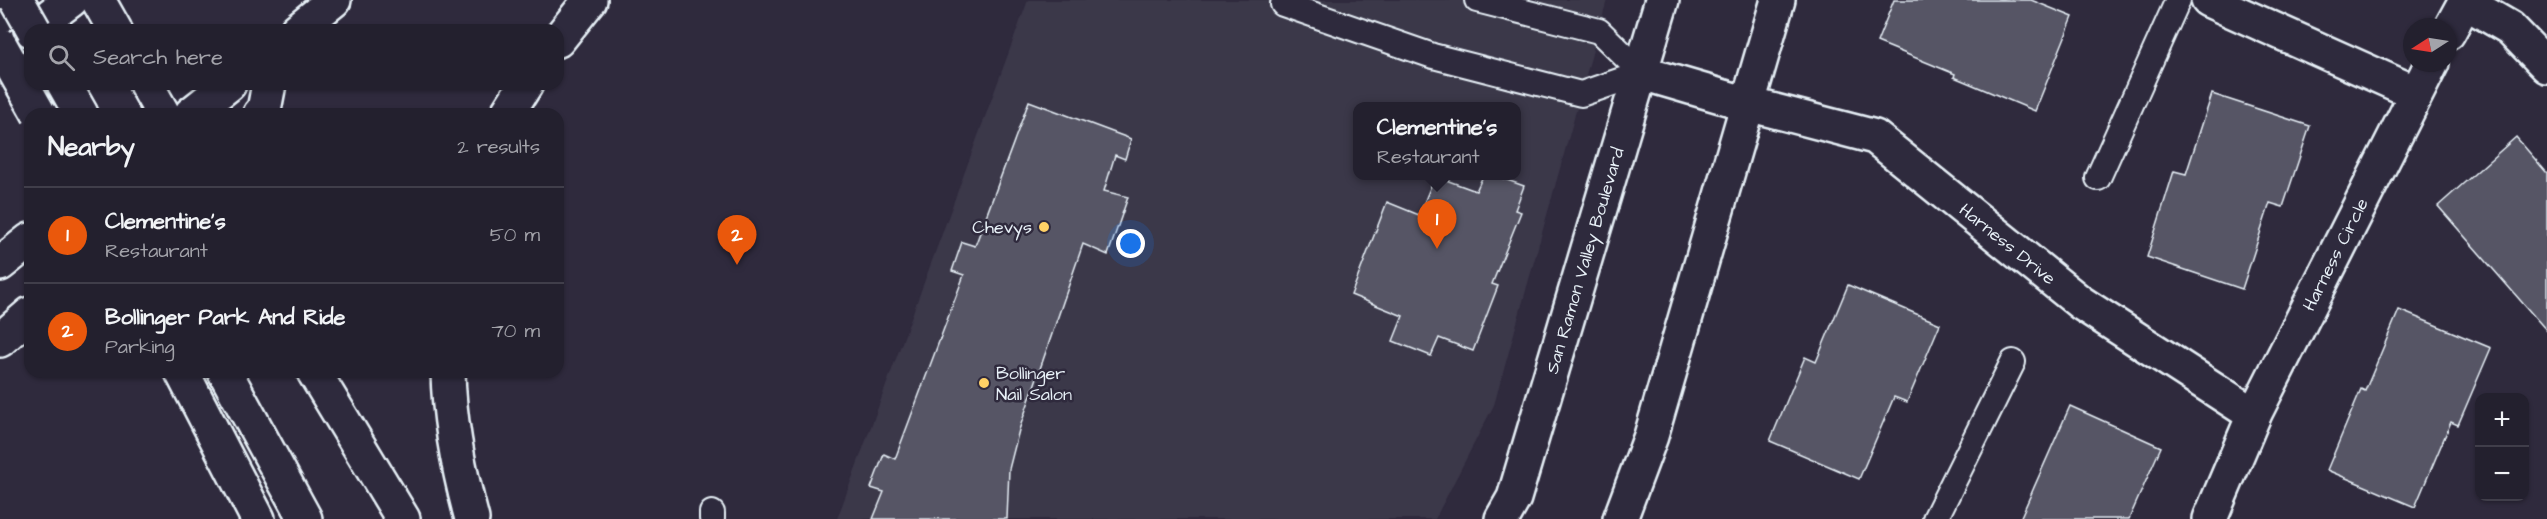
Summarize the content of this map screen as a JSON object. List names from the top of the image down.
{
  "streets": {
    "main road": ["Harness Drive", "Harness Circle", "San Ramon Valley Boulevard"]
  },
  "crossings": [
    ["Harness Drive", "Harness Circle"],
    ["Harness Drive", "San Ramon Valley Boulevard"]
  ],
  "places": ["Chevys", "Bollinger Nail Salon"],
  "north": "left",
  "page": {
    "search": "Search here",
    "popup": ["Clementine's", "Restaurant"],
    "heading": ["Nearby", "2 results"],
    "list": [
      {
        "mark": "1",
        "name": "Clementine's",
        "note": "Restaurant",
        "value": "50 m"
      },
      {
        "mark": "2",
        "name": "Bollinger Park And Ride",
        "note": "Parking",
        "value": "70 m"
      }
    ],
    "pins": ["1", "2"],
    "map_buttons": ["+", "−"]
  }
}
